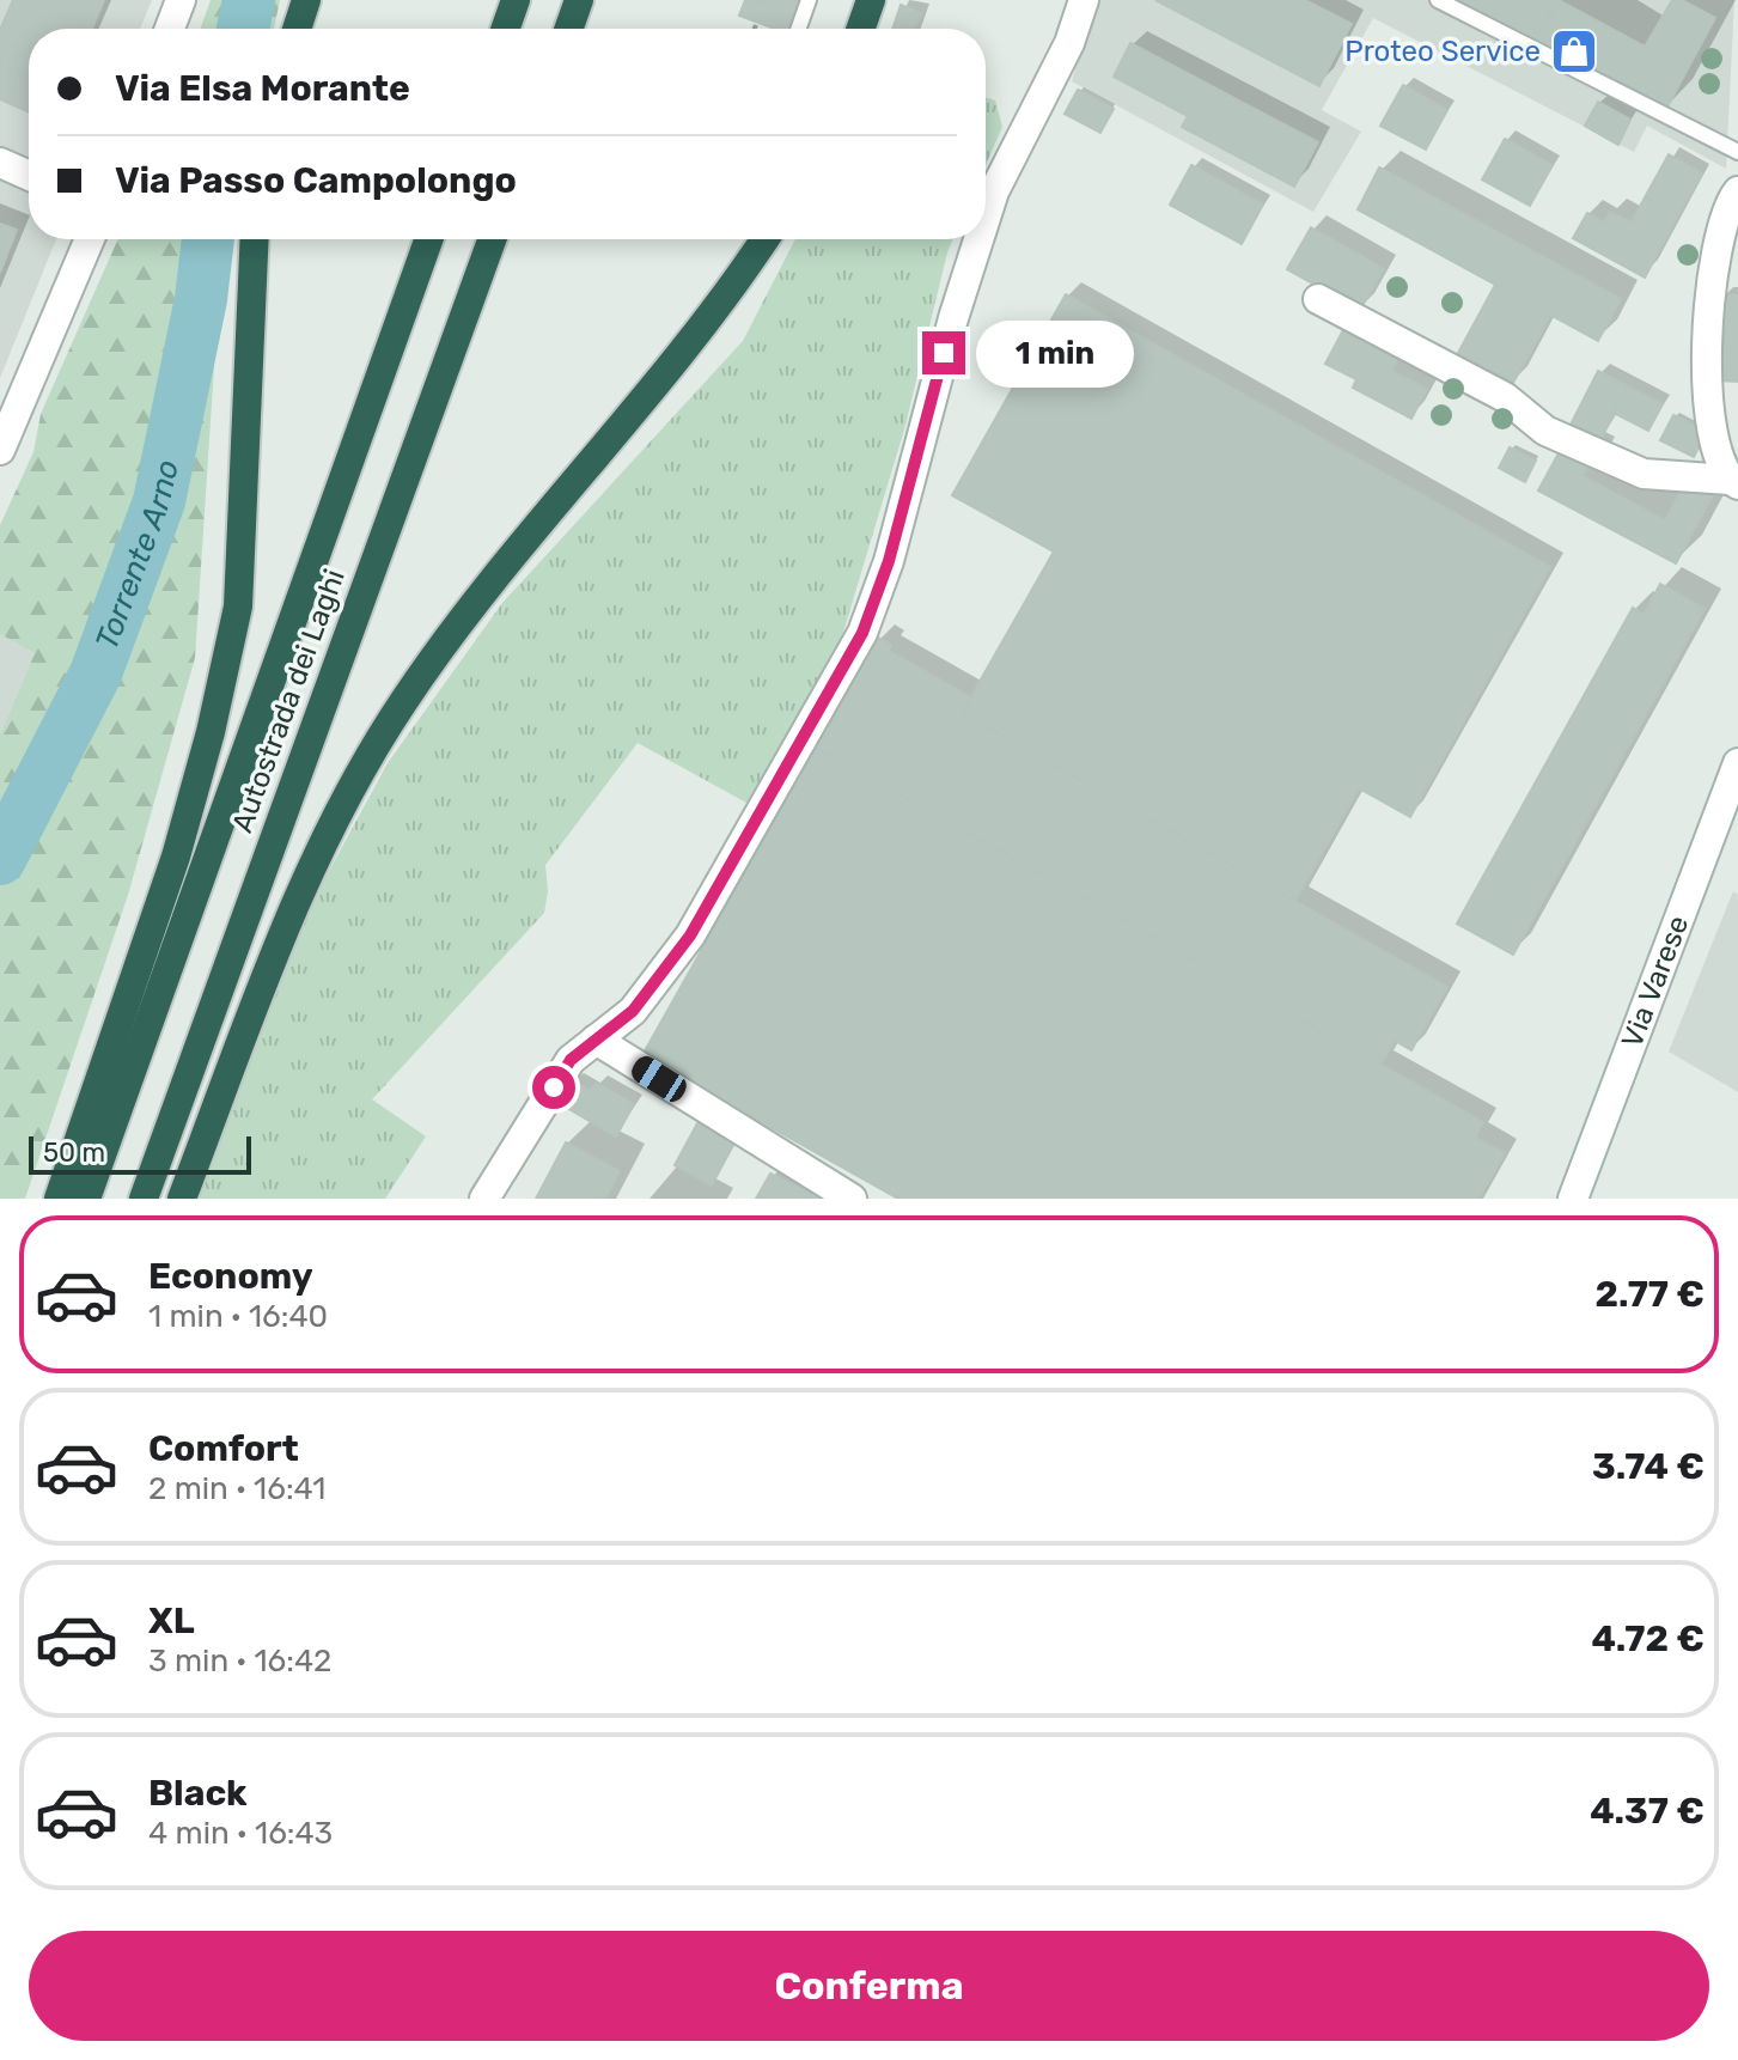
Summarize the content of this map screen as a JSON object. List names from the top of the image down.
{
  "streets": {
    "highway": ["Autostrada dei Laghi"],
    "street": ["Via Varese"]
  },
  "water": ["Torrente Arno"],
  "places": {
    "shop": ["Proteo Service"]
  },
  "scale_bar": "50 m",
  "page": {
    "banner": ["Via Elsa Morante", "Via Passo Campolongo"],
    "bubble": "1 min",
    "scale": "50 m",
    "list": [
      {
        "name": "Economy",
        "note": "1 min · 16:40",
        "value": "2.77 €"
      },
      {
        "name": "Comfort",
        "note": "2 min · 16:41",
        "value": "3.74 €"
      },
      {
        "name": "XL",
        "note": "3 min · 16:42",
        "value": "4.72 €"
      },
      {
        "name": "Black",
        "note": "4 min · 16:43",
        "value": "4.37 €"
      }
    ],
    "buttons": "Conferma"
  }
}
